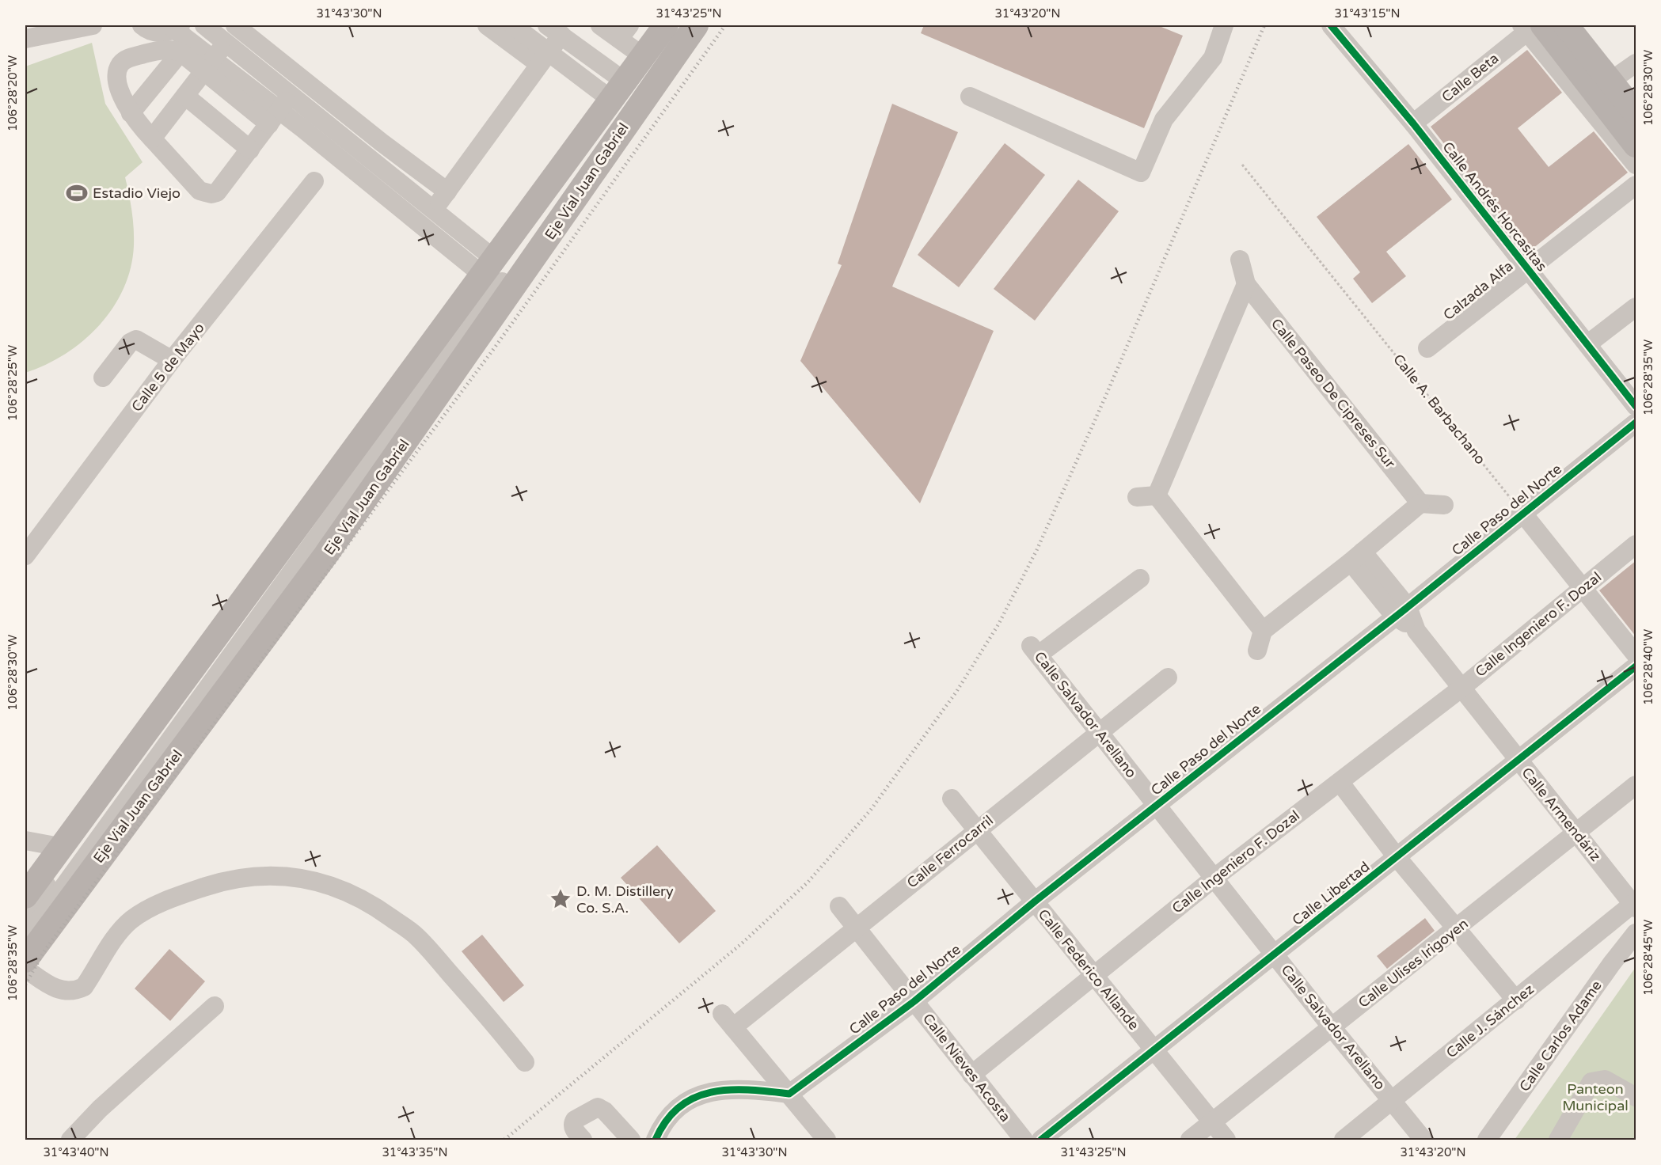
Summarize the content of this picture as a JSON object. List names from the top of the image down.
{
  "streets": {
    "main road": ["Eje Vial Juan Gabriel"],
    "street": [
      "Calle Beta",
      "Calle Andrés Horcasitas",
      "Calzada Alfa",
      "Calle 5 de Mayo",
      "Calle Paseo De Cipreses Sur",
      "Calle Paso del Norte",
      "Calle Ingeniero F. Dozal",
      "Calle Salvador Arellano",
      "Calle Armendáriz",
      "Calle Ferrocarril",
      "Calle Libertad",
      "Calle Ulises Irigoyen",
      "Calle Federico Allande",
      "Calle J. Sánchez",
      "Calle Carlos Adame",
      "Calle Nieves Acosta"
    ],
    "path": ["Calle A. Barbachano"]
  },
  "crossings": [
    ["Calle Beta", "Calle Andrés Horcasitas"],
    ["Calle Andrés Horcasitas", "Calzada Alfa"],
    ["Calle A. Barbachano", "Calle Paso del Norte"],
    ["Calle Paso del Norte", "Calle Salvador Arellano"],
    ["Calle Paso del Norte", "Calle Armendáriz"],
    ["Calle Paso del Norte", "Calle Ferrocarril"],
    ["Calle Paso del Norte", "Calle Federico Allande"],
    ["Calle Paso del Norte", "Calle Nieves Acosta"],
    ["Calle Ingeniero F. Dozal", "Calle Salvador Arellano"],
    ["Calle Ingeniero F. Dozal", "Calle Armendáriz"],
    ["Calle Ingeniero F. Dozal", "Calle Federico Allande"],
    ["Calle Ingeniero F. Dozal", "Calle Nieves Acosta"],
    ["Calle Salvador Arellano", "Calle Ferrocarril"],
    ["Calle Salvador Arellano", "Calle Libertad"],
    ["Calle Salvador Arellano", "Calle Ulises Irigoyen"],
    ["Calle Salvador Arellano", "Calle J. Sánchez"],
    ["Calle Armendáriz", "Calle Libertad"],
    ["Calle Armendáriz", "Calle Ulises Irigoyen"],
    ["Calle Armendáriz", "Calle J. Sánchez"],
    ["Calle Ferrocarril", "Calle Federico Allande"],
    ["Calle Ferrocarril", "Calle Nieves Acosta"],
    ["Calle Libertad", "Calle Federico Allande"],
    ["Calle Ulises Irigoyen", "Calle Federico Allande"]
  ],
  "parks": ["Panteon Municipal"],
  "places": {
    "sports": ["Estadio Viejo"],
    "place": ["D. M. Distillery Co. S.A."]
  },
  "coordinates": [
    "31°43'30\"N",
    "31°43'25\"N",
    "31°43'20\"N",
    "31°43'15\"N",
    "106°28'30\"W",
    "106°28'20\"W",
    "106°28'35\"W",
    "106°28'25\"W",
    "106°28'40\"W",
    "106°28'45\"W",
    "31°43'40\"N",
    "31°43'35\"N"
  ]
}
